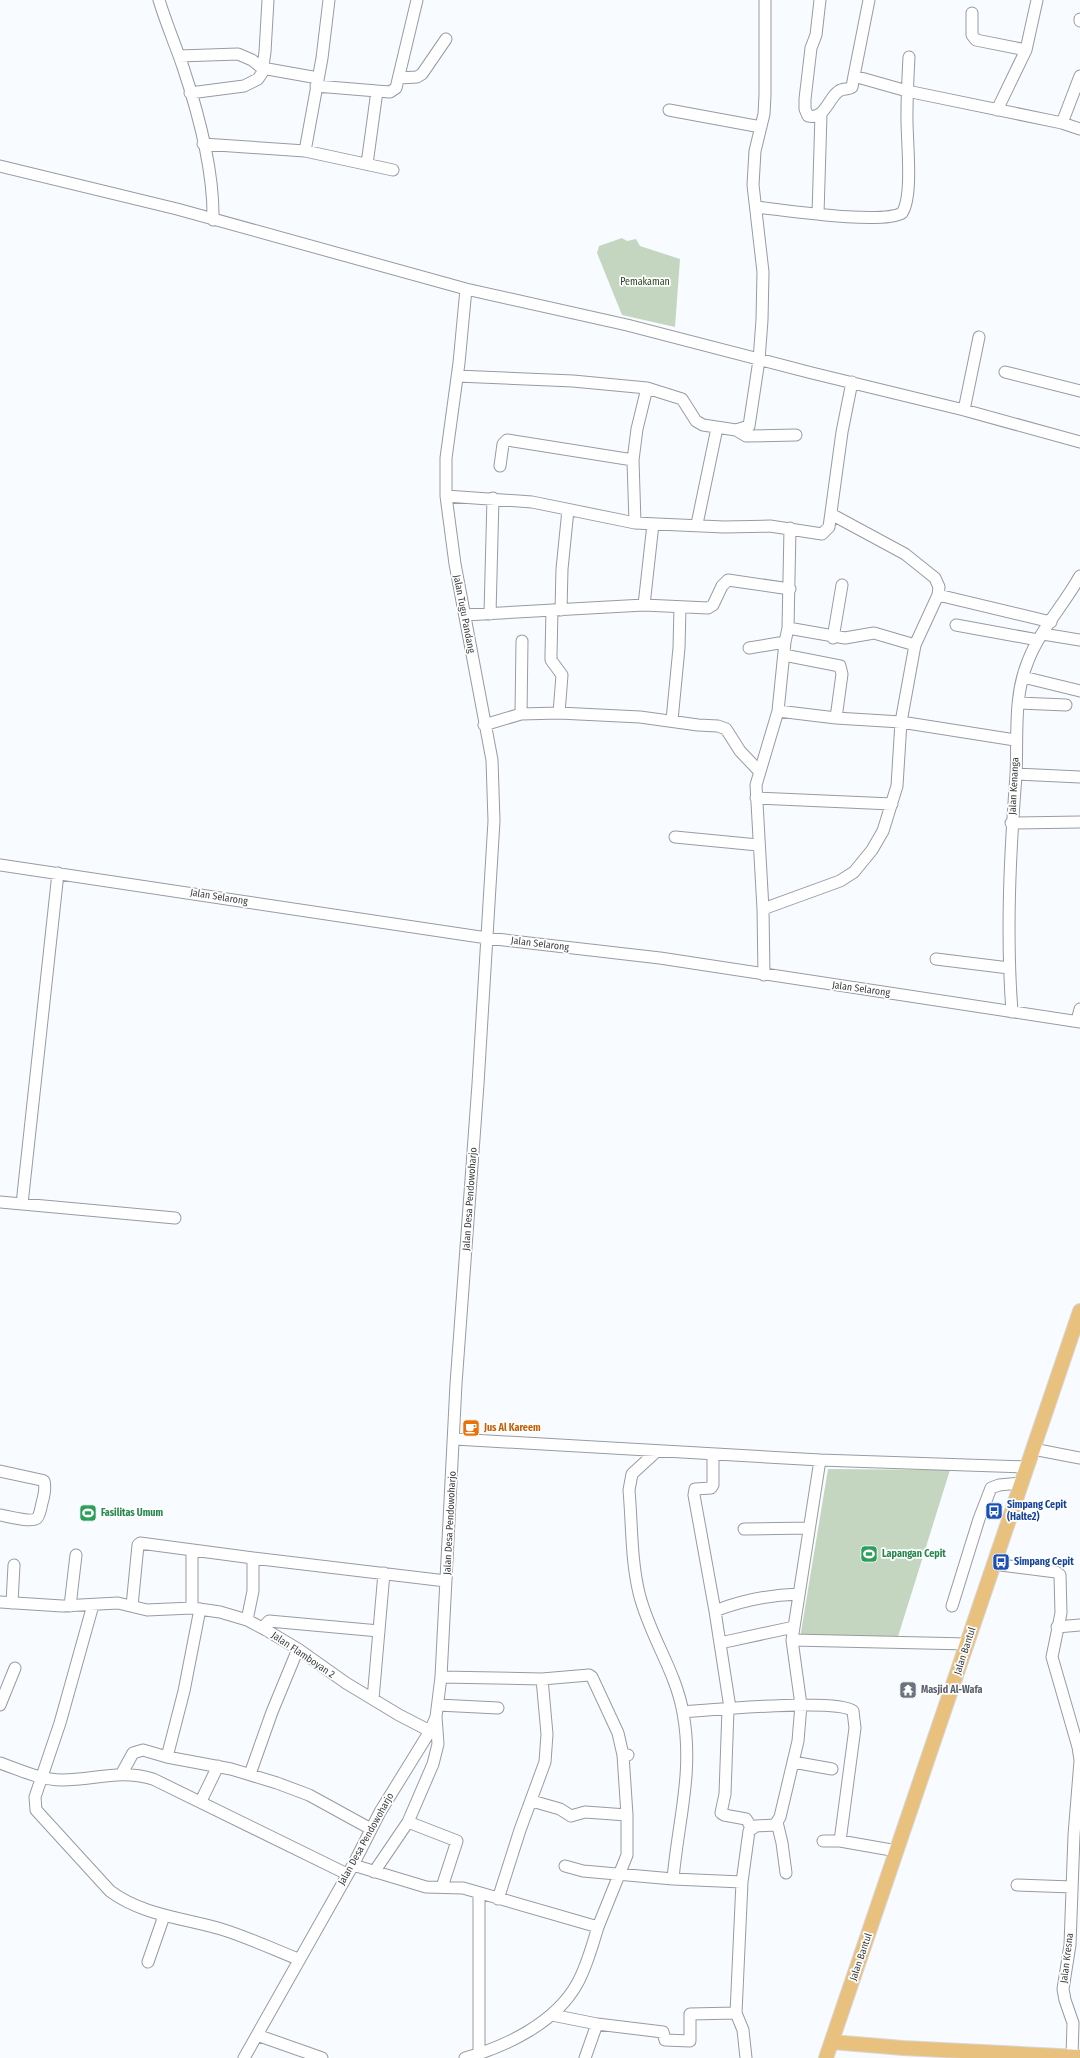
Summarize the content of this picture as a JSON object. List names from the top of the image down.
{
  "streets": {
    "main road": ["Jalan Bantul"],
    "street": [
      "Jalan Tugu Pandang",
      "Jalan Kenanga",
      "Jalan Selarong",
      "Jalan Desa Pendowoharjo",
      "Jalan Flamboyan 2",
      "Jalan Kresna"
    ]
  },
  "crossings": [
    ["Jalan Tugu Pandang", "Jalan Selarong"],
    ["Jalan Tugu Pandang", "Jalan Desa Pendowoharjo"],
    ["Jalan Kenanga", "Jalan Selarong"],
    ["Jalan Selarong", "Jalan Desa Pendowoharjo"],
    ["Jalan Desa Pendowoharjo", "Jalan Flamboyan 2"],
    ["Jalan Bantul", "Jalan Kresna"]
  ],
  "parks": ["Pemakaman"],
  "places": {
    "cafe": ["Jus Al Kareem"],
    "bus stop": ["Simpang Cepit (Halte2)", "Simpang Cepit"],
    "sports": ["Fasilitas Umum", "Lapangan Cepit"],
    "temple": ["Masjid Al-Wafa"]
  }
}
